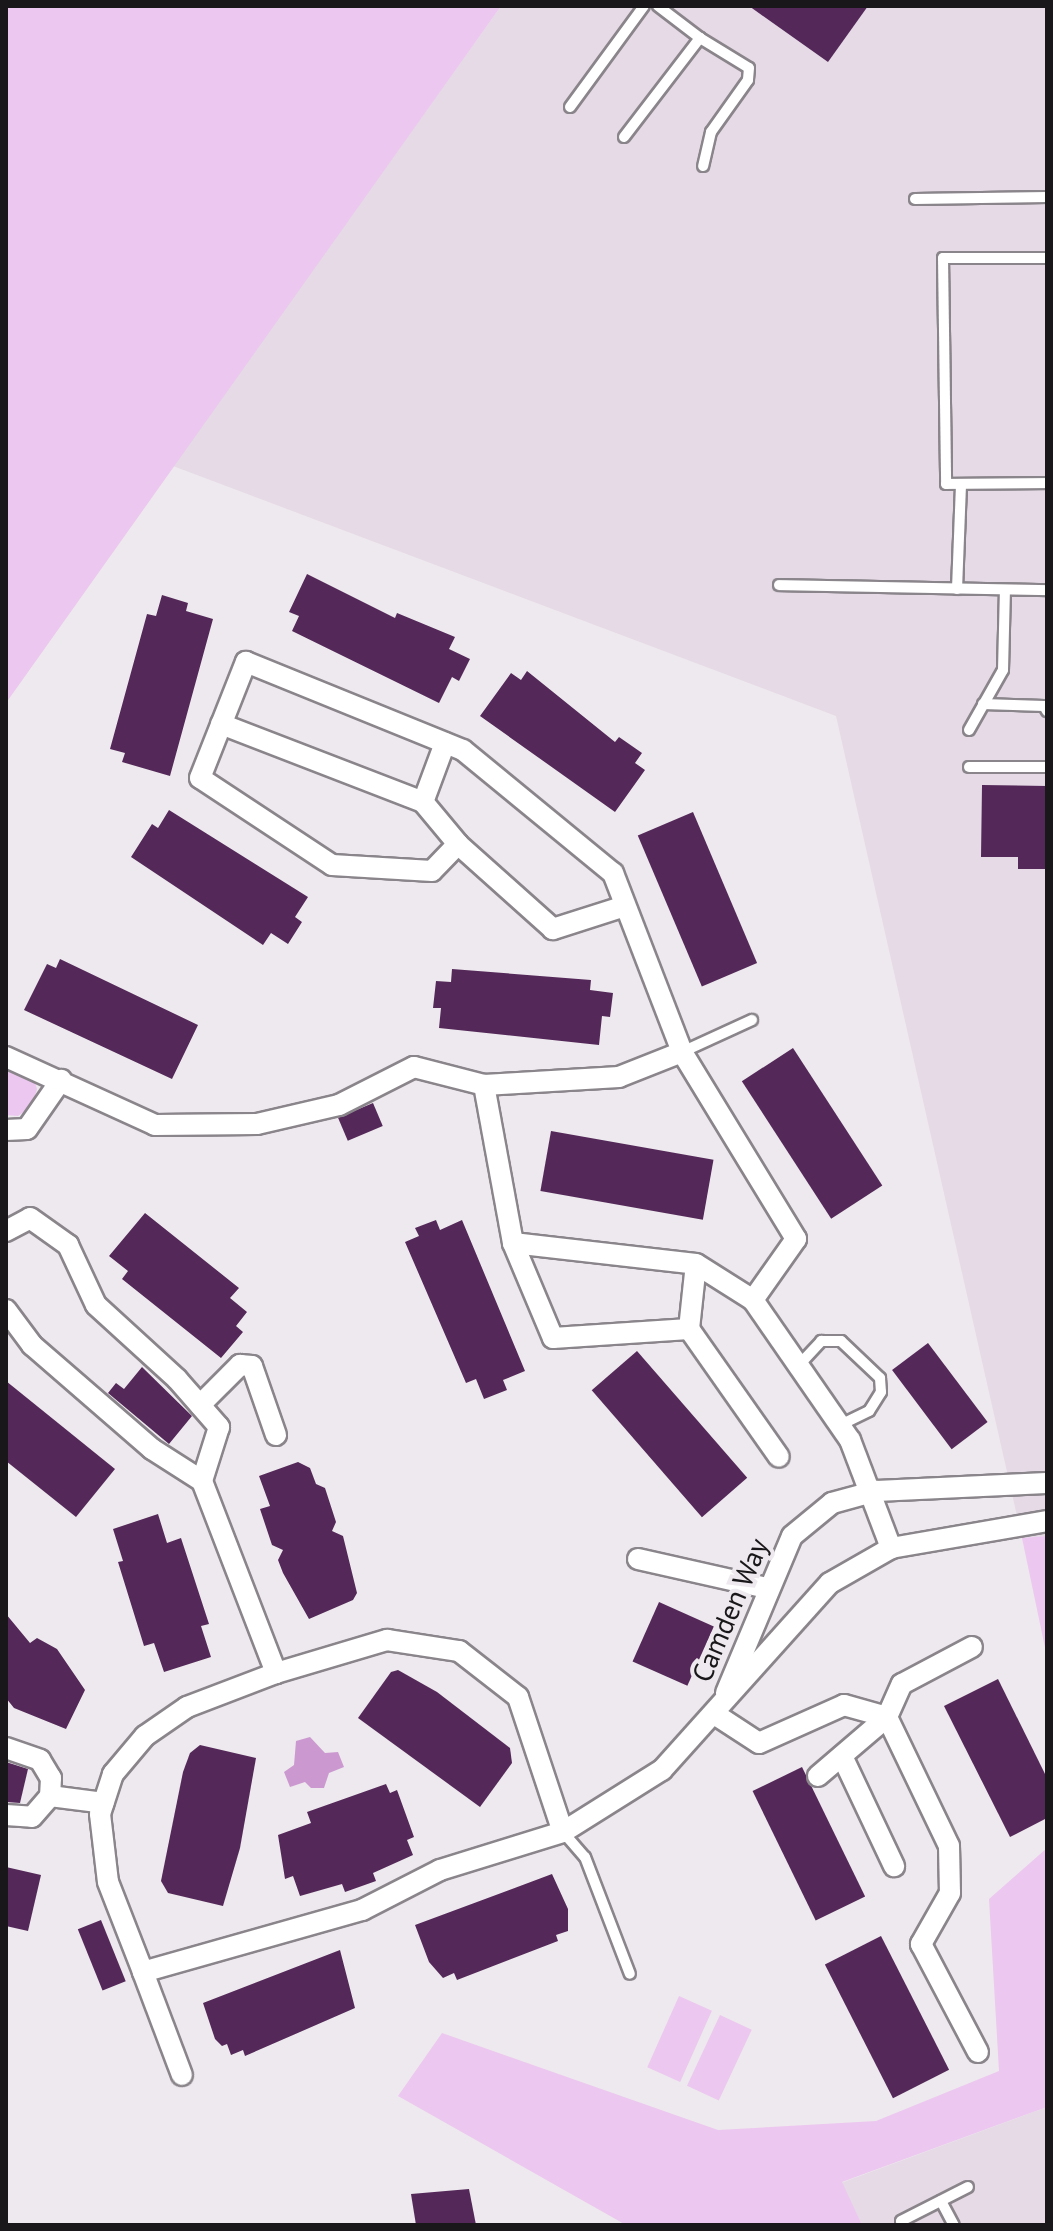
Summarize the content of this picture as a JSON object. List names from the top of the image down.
{
  "streets": {
    "street": ["Camden Way"]
  }
}
